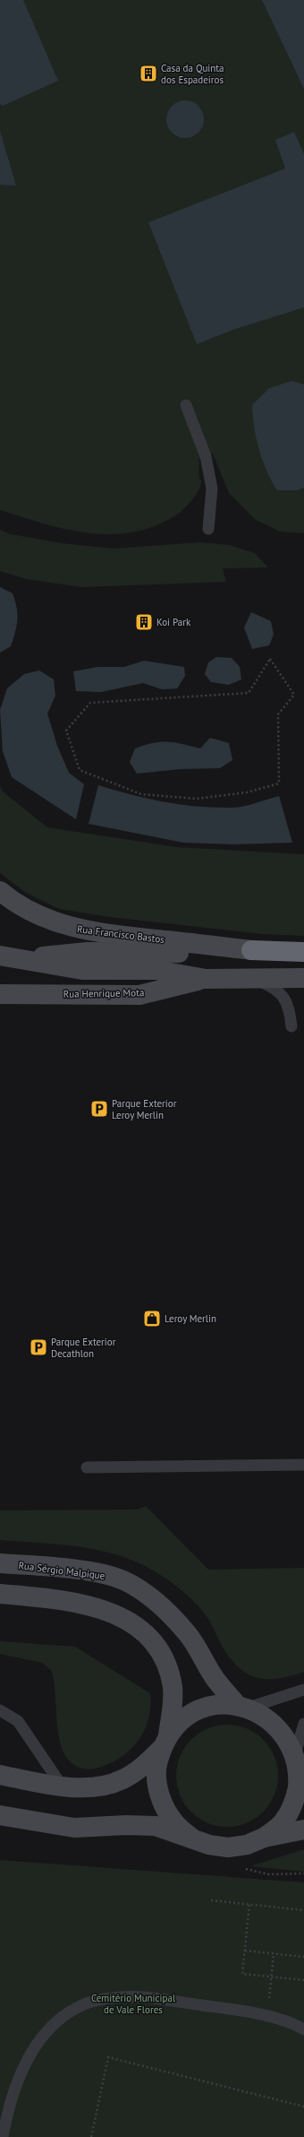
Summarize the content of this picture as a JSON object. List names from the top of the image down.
{
  "streets": {
    "street": ["Rua Francisco Bastos", "Rua Henrique Mota", "Rua Sérgio Malpique"]
  },
  "parks": ["Cemitério Municipal de Vale Flores"],
  "places": {
    "building": ["Casa da Quinta dos Espadeiros", "Koi Park"],
    "parking": ["Parque Exterior Leroy Merlin", "Parque Exterior Decathlon"],
    "shop": ["Leroy Merlin"]
  }
}
